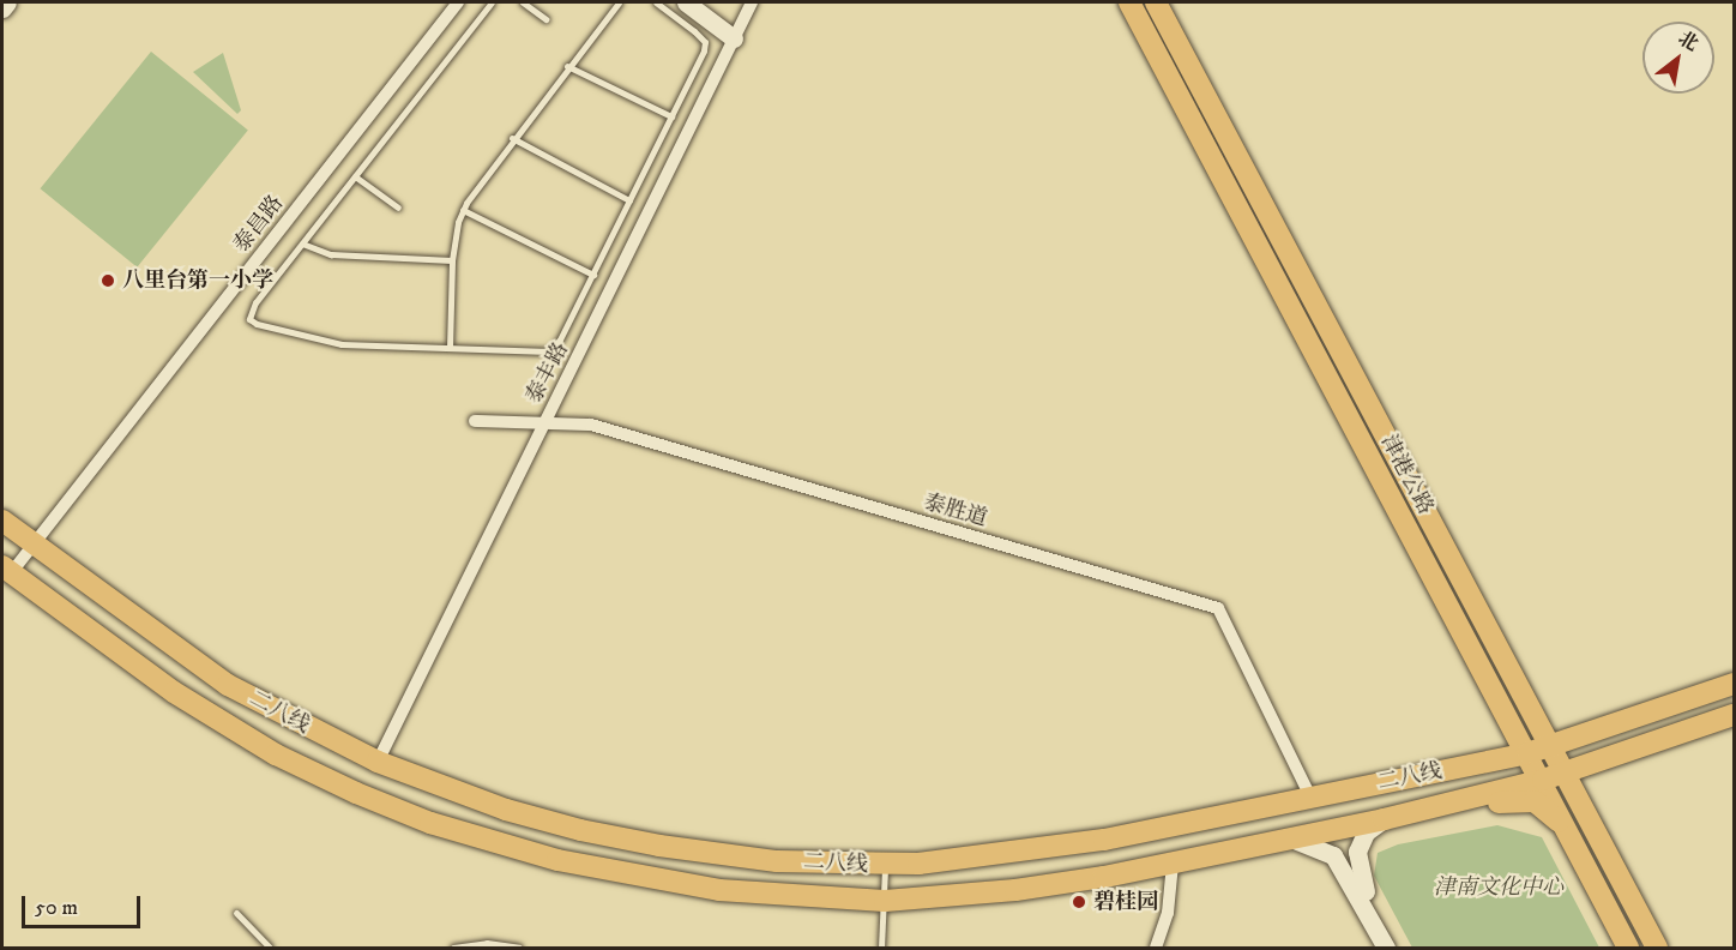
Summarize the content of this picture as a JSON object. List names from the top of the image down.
{
  "streets": {
    "main road": ["津港公路", "二八线"],
    "street": ["泰昌路", "泰丰路", "泰胜道"]
  },
  "crossings": [
    ["泰昌路", "二八线"],
    ["泰丰路", "泰胜道"],
    ["泰丰路", "二八线"],
    ["津港公路", "二八线"],
    ["泰胜道", "二八线"]
  ],
  "parks": ["津南文化中心"],
  "places": ["八里台第一小学", "碧桂园"],
  "scale_bar": "50 m",
  "north": "top right"
}
